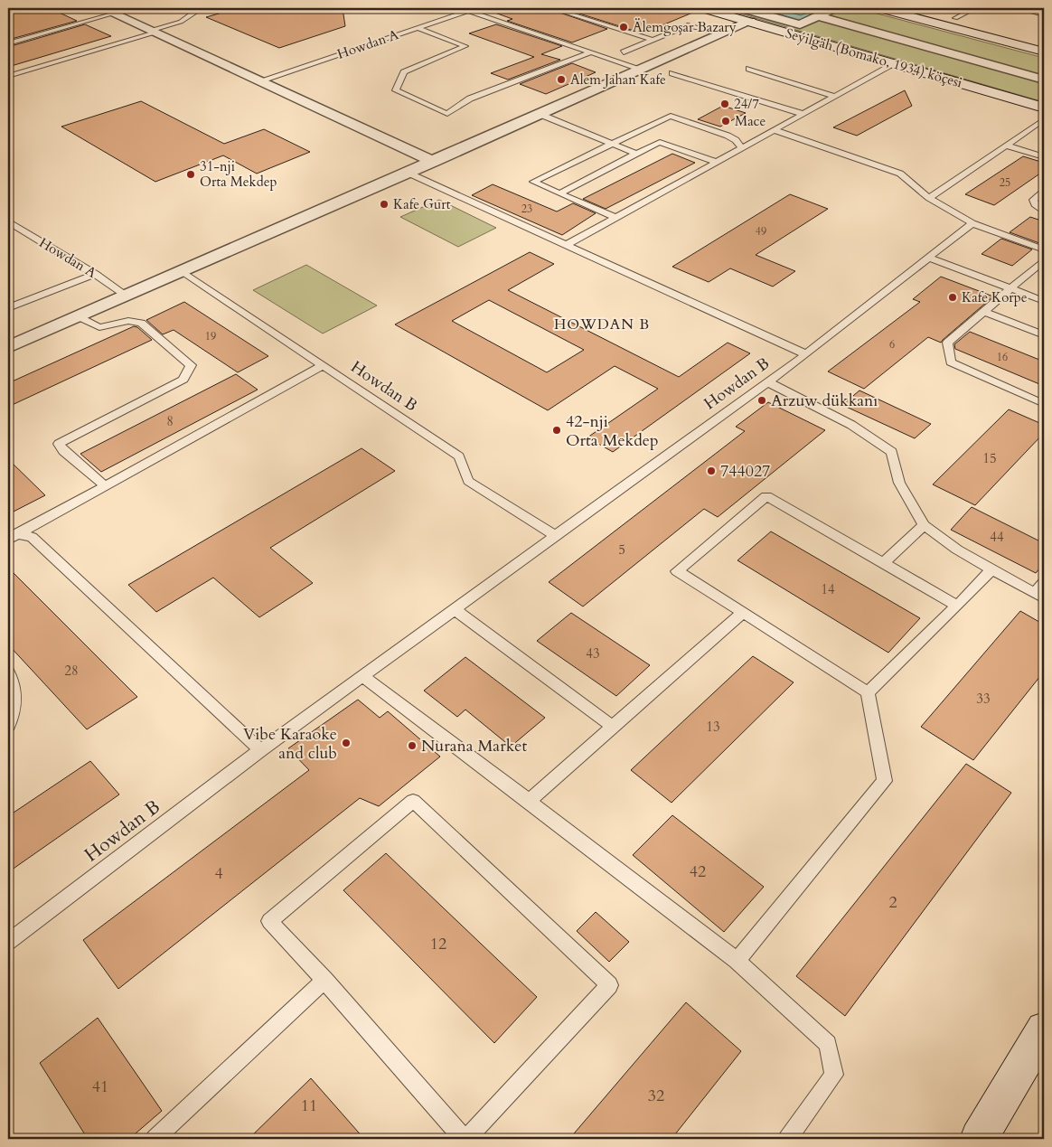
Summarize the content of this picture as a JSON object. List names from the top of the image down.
{
  "streets": {
    "street": ["Seýilgäh (Bomako, 1934) köçesi"],
    "lane": ["Howdan A", "Howdan B"]
  },
  "districts": ["HOWDAN B"],
  "places": [
    "Älemgoşar Bazary",
    "Alem Jahan Kafe",
    "24/7",
    "Mace",
    "31-nji Orta Mekdep",
    "Kafe Gurt",
    "Kafe Korpe",
    "Arzuw dükkanı",
    "42-nji Orta Mekdep",
    "744027",
    "Vibe Karaoke and club",
    "Nurana Market"
  ],
  "house_numbers": [
    "25",
    "23",
    "49",
    "19",
    "6",
    "16",
    "8",
    "15",
    "44",
    "5",
    "14",
    "43",
    "28",
    "33",
    "13",
    "42",
    "4",
    "2",
    "12",
    "41",
    "32",
    "11"
  ]
}
